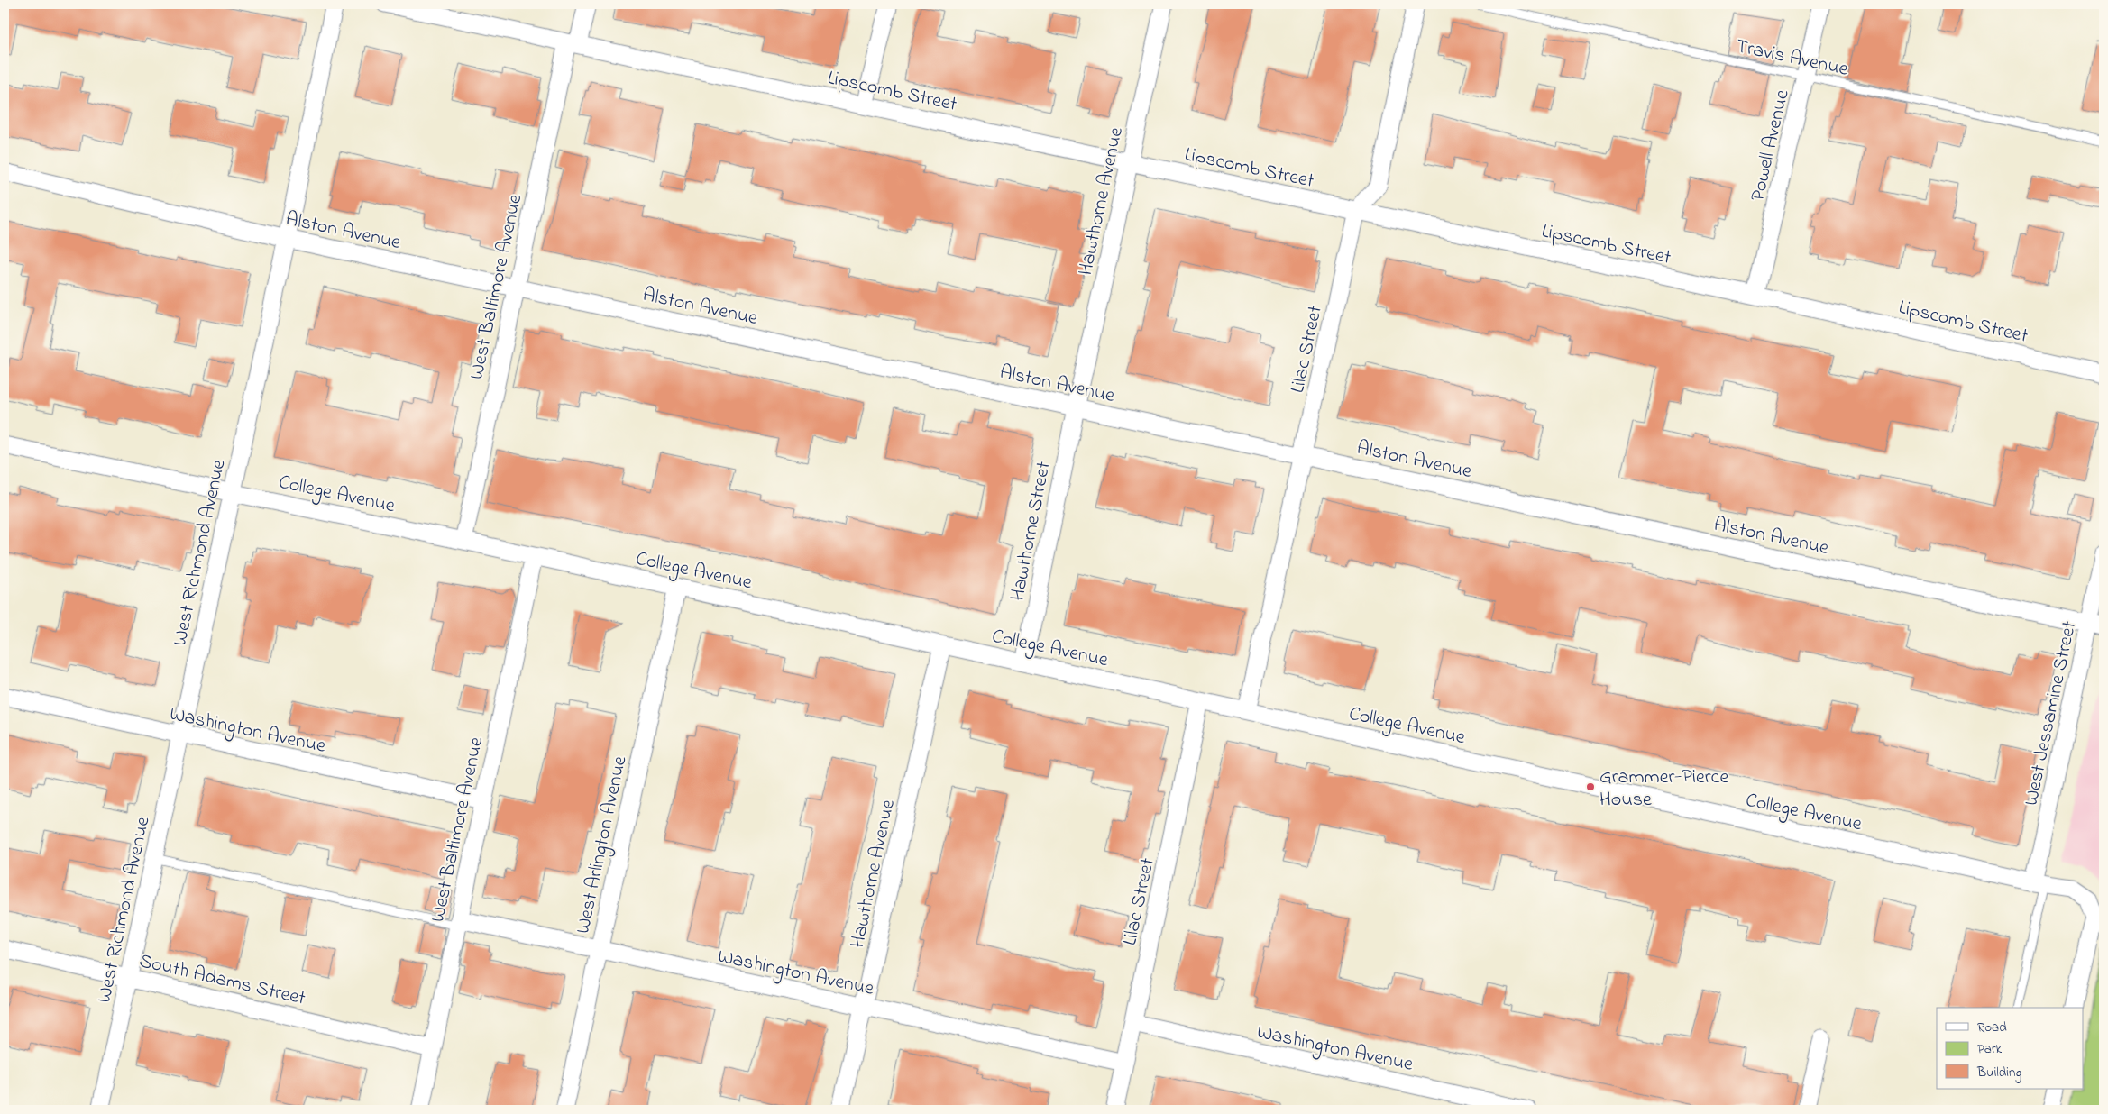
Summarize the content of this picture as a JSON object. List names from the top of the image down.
{
  "streets": {
    "street": [
      "Lipscomb Street",
      "Powell Avenue",
      "Hawthorne Avenue",
      "Alston Avenue",
      "West Baltimore Avenue",
      "Lilac Street",
      "College Avenue",
      "Hawthorne Street",
      "West Richmond Avenue",
      "West Jessamine Street",
      "Washington Avenue",
      "West Arlington Avenue",
      "South Adams Street"
    ],
    "lane": ["Travis Avenue"]
  },
  "crossings": [
    ["Travis Avenue", "Powell Avenue"],
    ["Lipscomb Street", "Powell Avenue"],
    ["Lipscomb Street", "Hawthorne Avenue"],
    ["Lipscomb Street", "West Baltimore Avenue"],
    ["Lipscomb Street", "Lilac Street"],
    ["Hawthorne Avenue", "Alston Avenue"],
    ["Hawthorne Avenue", "College Avenue"],
    ["Hawthorne Avenue", "Hawthorne Street"],
    ["Hawthorne Avenue", "Washington Avenue"],
    ["Alston Avenue", "West Baltimore Avenue"],
    ["Alston Avenue", "Lilac Street"],
    ["Alston Avenue", "Hawthorne Street"],
    ["Alston Avenue", "West Richmond Avenue"],
    ["Alston Avenue", "West Jessamine Street"],
    ["West Baltimore Avenue", "College Avenue"],
    ["West Baltimore Avenue", "Washington Avenue"],
    ["West Baltimore Avenue", "South Adams Street"],
    ["Lilac Street", "College Avenue"],
    ["Lilac Street", "Washington Avenue"],
    ["College Avenue", "Hawthorne Street"],
    ["College Avenue", "West Richmond Avenue"],
    ["College Avenue", "West Jessamine Street"],
    ["College Avenue", "West Arlington Avenue"],
    ["West Richmond Avenue", "Washington Avenue"],
    ["West Richmond Avenue", "South Adams Street"],
    ["Washington Avenue", "West Arlington Avenue"]
  ],
  "places": ["Grammer-Pierce House"],
  "legend": ["Road", "Park", "Building"]
}
